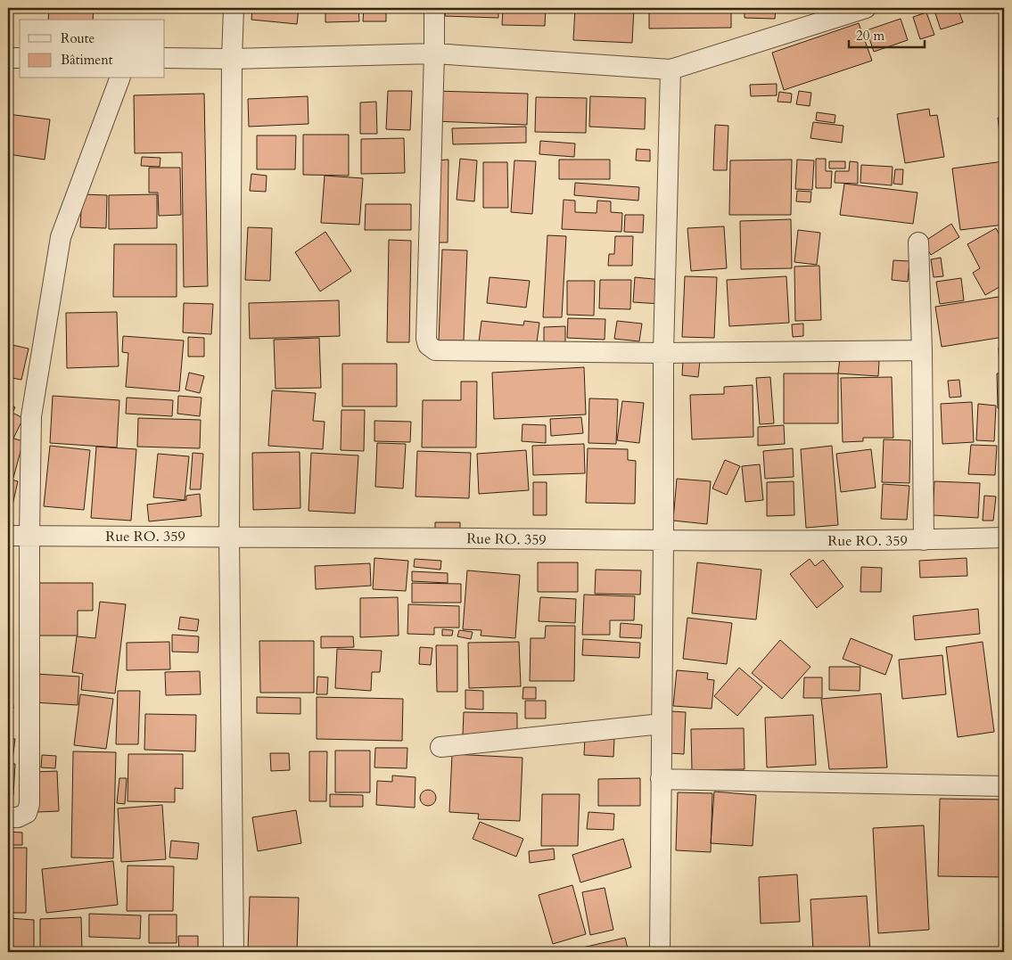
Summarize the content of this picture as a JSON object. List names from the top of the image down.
{
  "streets": {
    "street": ["Rue RO. 359"]
  },
  "legend": ["Route", "Bâtiment"],
  "scale_bar": "20 m"
}
